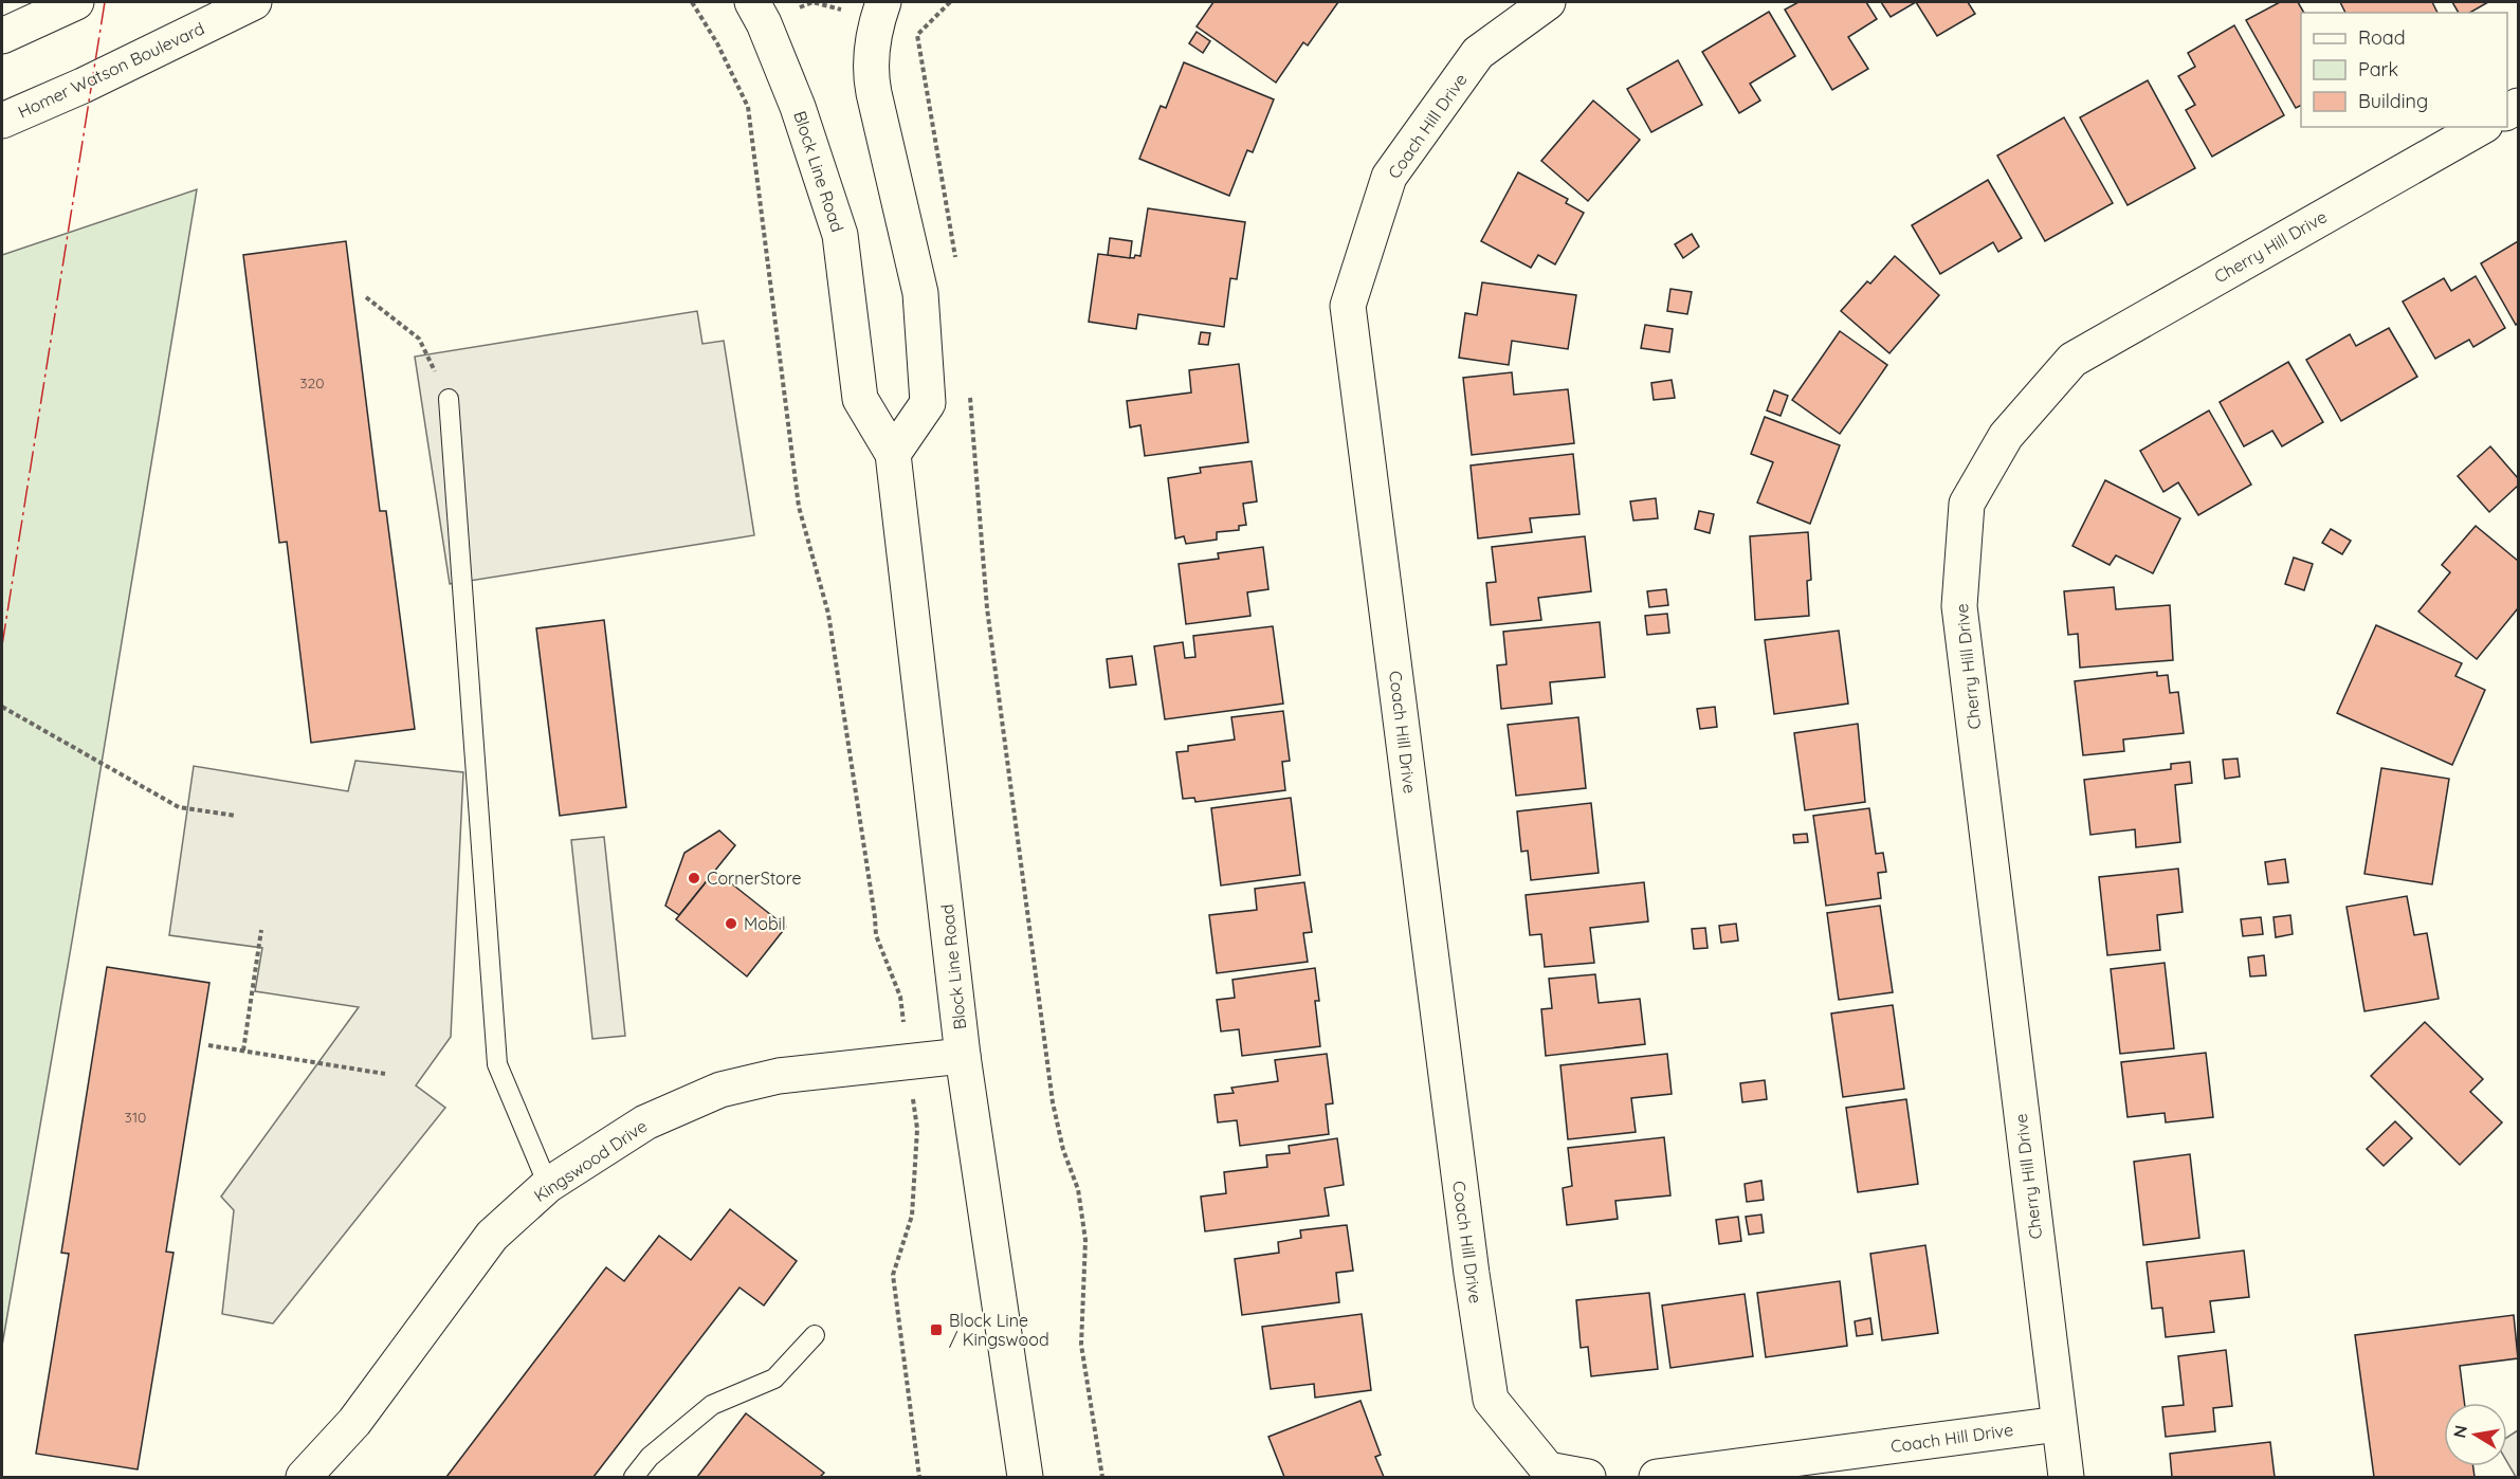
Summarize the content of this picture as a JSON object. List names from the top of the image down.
{
  "streets": {
    "street": [
      "Homer Watson Boulevard",
      "Coach Hill Drive",
      "Block Line Road",
      "Cherry Hill Drive",
      "Kingswood Drive"
    ]
  },
  "crossings": [
    ["Coach Hill Drive", "Cherry Hill Drive"],
    ["Block Line Road", "Kingswood Drive"]
  ],
  "places": {
    "other": ["CornerStore", "Mobil"],
    "transit": ["Block Line / Kingswood"]
  },
  "house_numbers": ["320", "310"],
  "legend": ["Road", "Park", "Building"],
  "north": "left"
}
